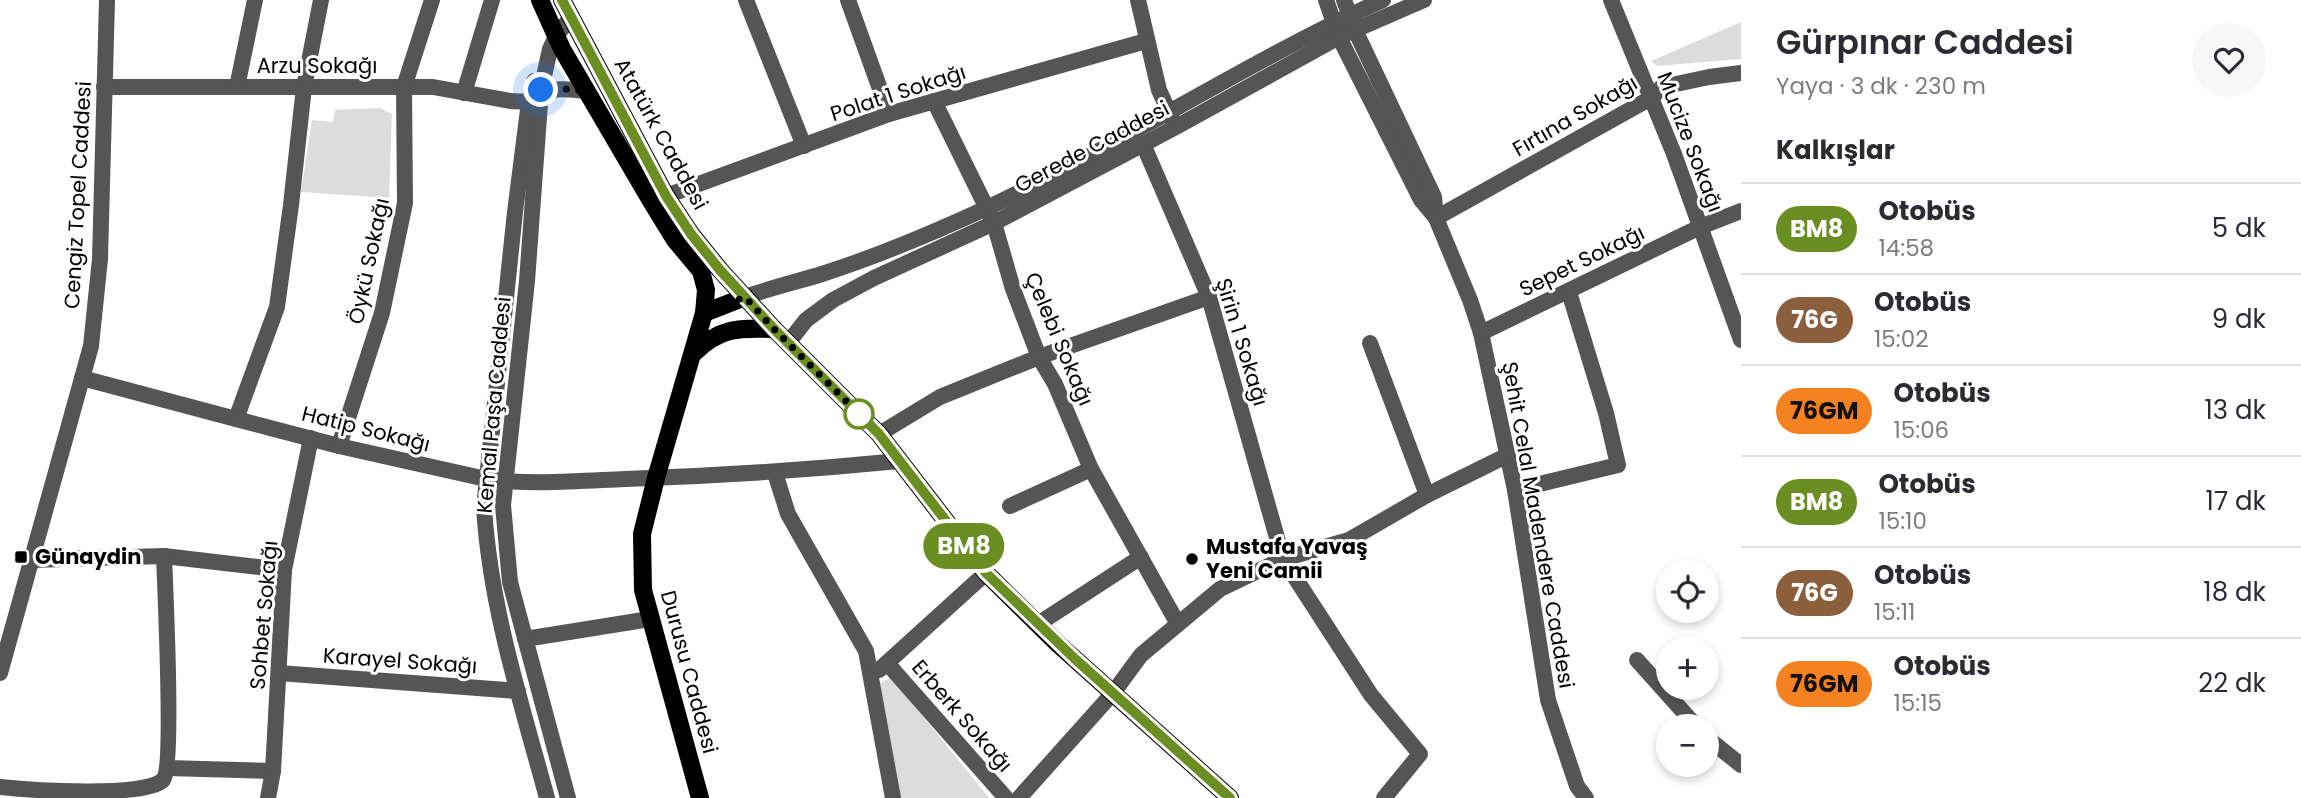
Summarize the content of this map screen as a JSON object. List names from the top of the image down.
{
  "streets": {
    "main road": ["Atatürk Caddesi", "Durusu Caddesi"],
    "street": [
      "Arzu Sokağı",
      "Polat 1 Sokağı",
      "Fırtına Sokağı",
      "Mucize Sokağı",
      "Gerede Caddesi",
      "Cengiz Topel Caddesi",
      "Öykü Sokağı",
      "Sepet Sokağı",
      "Çelebi Sokağı",
      "Şirin 1 Sokağı",
      "Kemal Paşa Caddesi",
      "Hatip Sokağı",
      "Şehit Celal Madendere Caddesi",
      "Sohbet Sokağı",
      "Karayel Sokağı",
      "Erberk Sokağı"
    ]
  },
  "crossings": [
    ["Arzu Sokağı", "Atatürk Caddesi"],
    ["Arzu Sokağı", "Cengiz Topel Caddesi"],
    ["Arzu Sokağı", "Öykü Sokağı"],
    ["Arzu Sokağı", "Kemal Paşa Caddesi"],
    ["Polat 1 Sokağı", "Atatürk Caddesi"],
    ["Polat 1 Sokağı", "Çelebi Sokağı"],
    ["Fırtına Sokağı", "Mucize Sokağı"],
    ["Fırtına Sokağı", "Şehit Celal Madendere Caddesi"],
    ["Atatürk Caddesi", "Gerede Caddesi"],
    ["Atatürk Caddesi", "Kemal Paşa Caddesi"],
    ["Atatürk Caddesi", "Hatip Sokağı"],
    ["Atatürk Caddesi", "Durusu Caddesi"],
    ["Mucize Sokağı", "Sepet Sokağı"],
    ["Gerede Caddesi", "Çelebi Sokağı"],
    ["Gerede Caddesi", "Şirin 1 Sokağı"],
    ["Gerede Caddesi", "Şehit Celal Madendere Caddesi"],
    ["Cengiz Topel Caddesi", "Hatip Sokağı"],
    ["Öykü Sokağı", "Hatip Sokağı"],
    ["Sepet Sokağı", "Şehit Celal Madendere Caddesi"],
    ["Kemal Paşa Caddesi", "Hatip Sokağı"],
    ["Kemal Paşa Caddesi", "Karayel Sokağı"],
    ["Hatip Sokağı", "Sohbet Sokağı"],
    ["Hatip Sokağı", "Durusu Caddesi"],
    ["Sohbet Sokağı", "Karayel Sokağı"]
  ],
  "places": {
    "transit": ["Günaydin"],
    "other": ["Mustafa Yavaş Yeni Camii"]
  },
  "lines": ["bus line BM8"],
  "page": {
    "on_map": "BM8",
    "heading": [
      ["Gürpınar Caddesi", "Yaya · 3 dk · 230 m"],
      "Kalkışlar"
    ],
    "list": [
      {
        "mark": "BM8",
        "name": "Otobüs",
        "note": "14:58",
        "value": "5 dk"
      },
      {
        "mark": "76G",
        "name": "Otobüs",
        "note": "15:02",
        "value": "9 dk"
      },
      {
        "mark": "76GM",
        "name": "Otobüs",
        "note": "15:06",
        "value": "13 dk"
      },
      {
        "mark": "BM8",
        "name": "Otobüs",
        "note": "15:10",
        "value": "17 dk"
      },
      {
        "mark": "76G",
        "name": "Otobüs",
        "note": "15:11",
        "value": "18 dk"
      },
      {
        "mark": "76GM",
        "name": "Otobüs",
        "note": "15:15",
        "value": "22 dk"
      }
    ],
    "map_buttons": ["+", "−"]
  }
}
